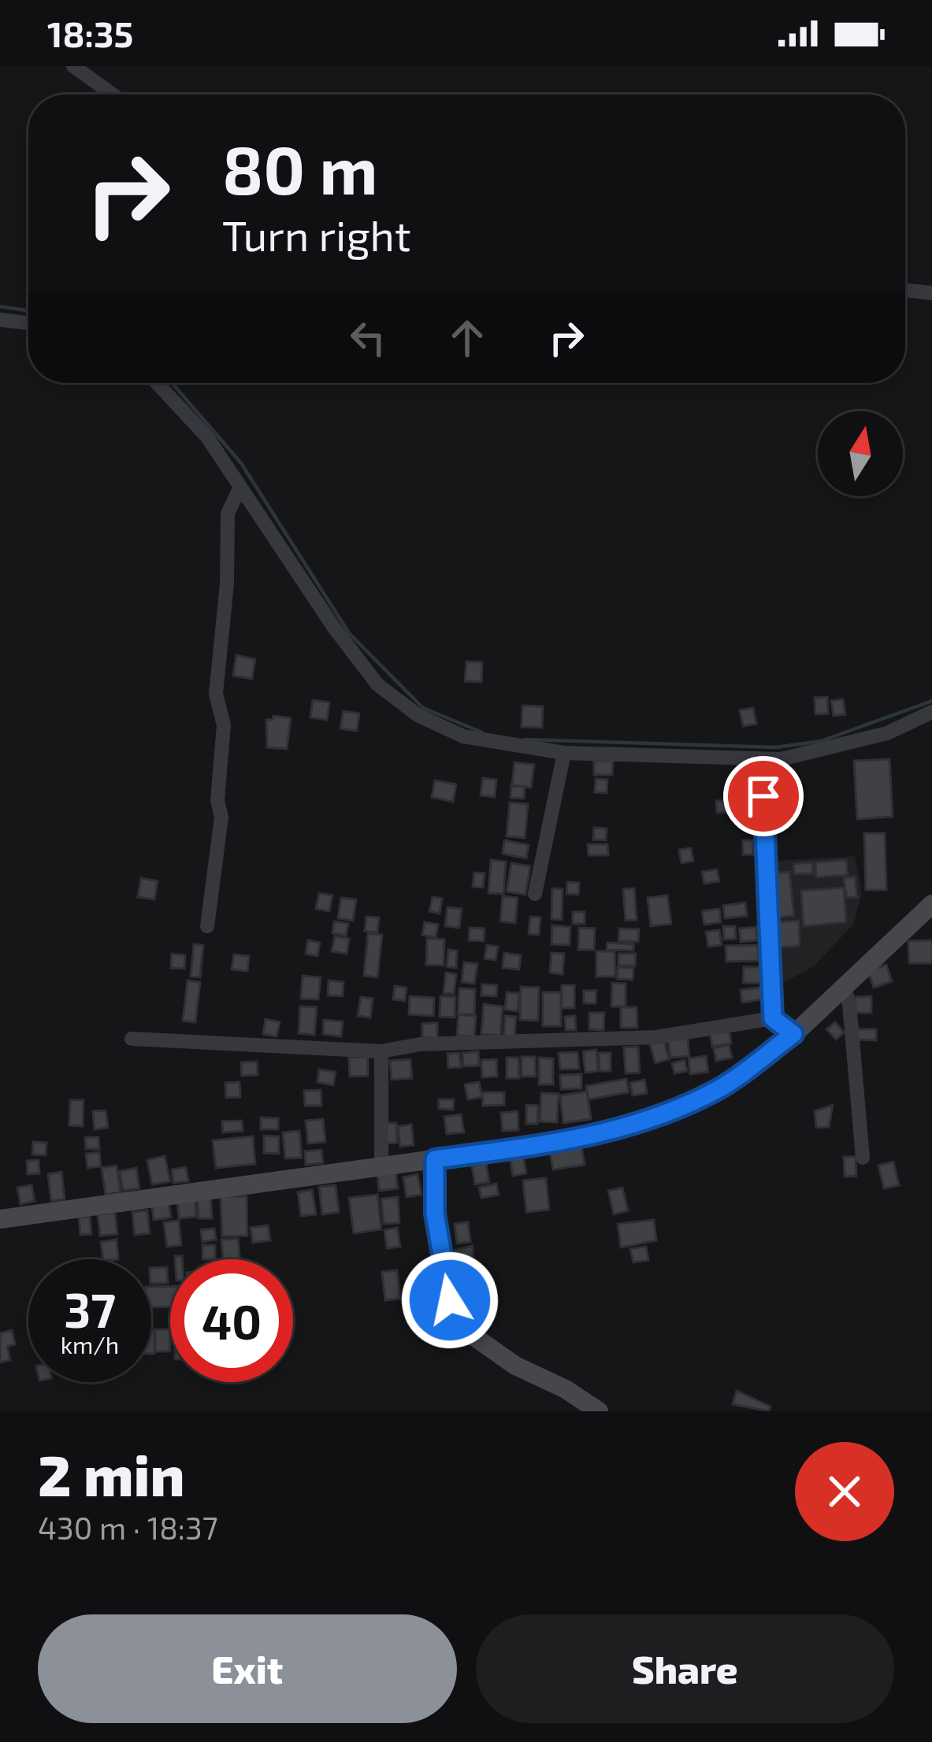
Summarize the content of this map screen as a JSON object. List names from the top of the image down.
{
  "north": "top",
  "page": {
    "status": "18:35",
    "turn": ["80 m", "Turn right"],
    "speed": "37 km/h",
    "limit": "40",
    "heading": ["2 min", "430 m · 18:37"],
    "buttons": ["Exit", "Share"]
  }
}
